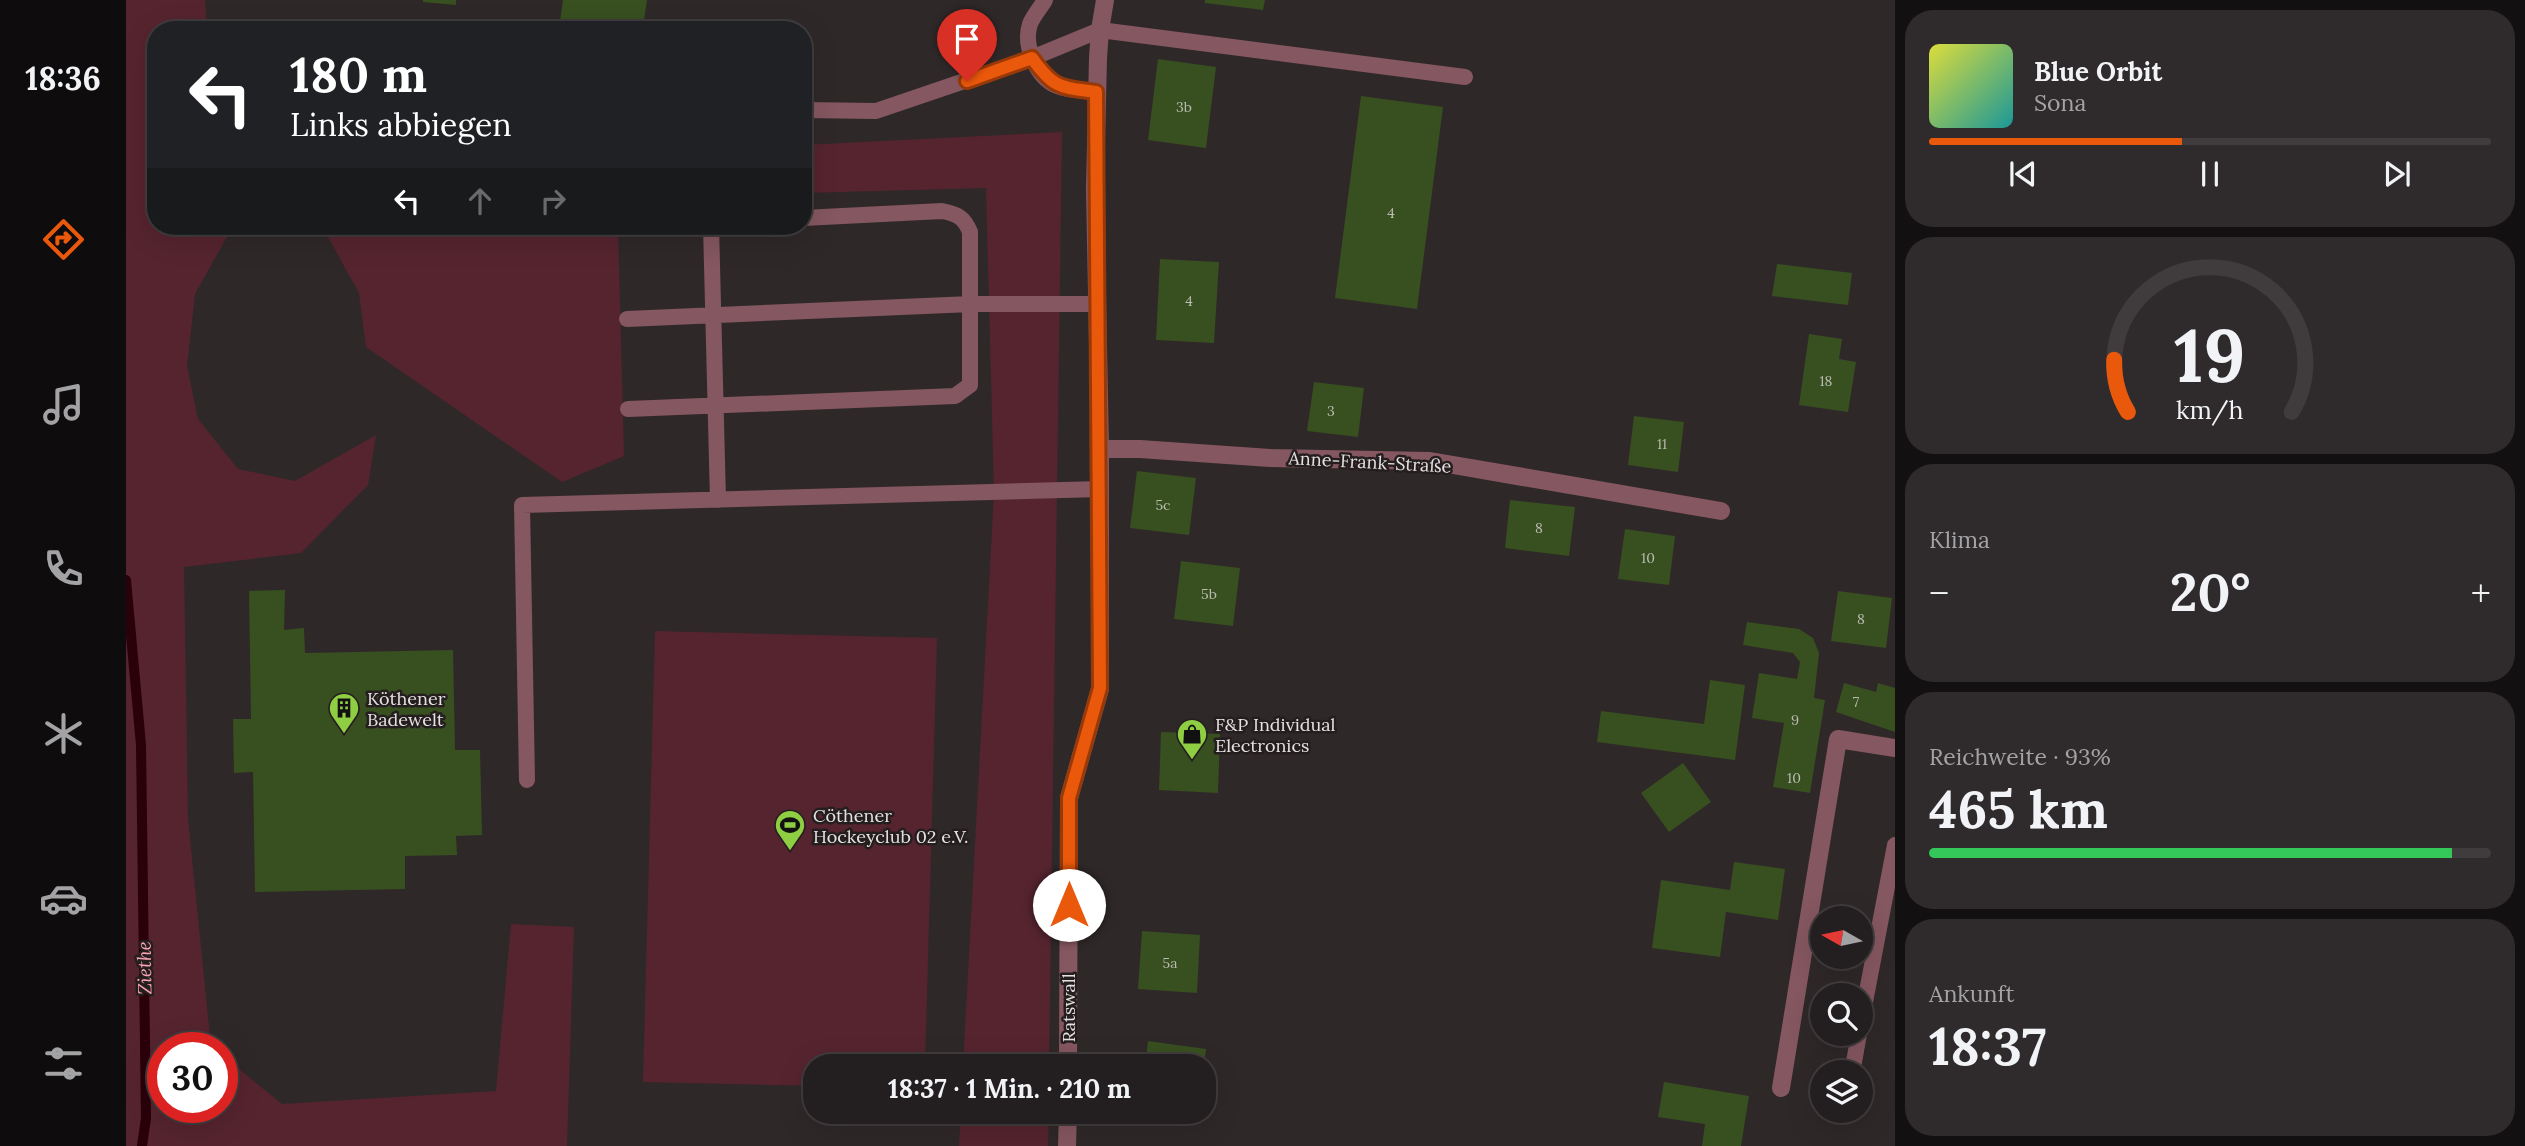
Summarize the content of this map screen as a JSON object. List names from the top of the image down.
{
  "streets": {
    "street": ["Anne-Frank-Straße", "Ratswall"]
  },
  "crossings": [
    ["Anne-Frank-Straße", "Ratswall"]
  ],
  "water": ["Ziethe"],
  "places": {
    "building": ["Köthener Badewelt"],
    "shop": ["F&P Individual Electronics"],
    "sports": ["Cöthener Hockeyclub 02 e.V."]
  },
  "house_numbers": [
    "3b",
    "4",
    "4",
    "18",
    "3",
    "11",
    "5c",
    "8",
    "10",
    "5b",
    "8",
    "7",
    "9",
    "10",
    "5a"
  ],
  "north": "left",
  "page": {
    "tabs": "18:36",
    "turn": ["180 m", "Links abbiegen"],
    "song": ["Blue Orbit", "Sona"],
    "tile": [
      "Klima",
      ["Reichweite · 93%", "465 km"],
      ["Ankunft", "18:37"]
    ],
    "heat": ["−", "20°", "+"],
    "limit": "30",
    "trip": "18:37 · 1 Min. · 210 m",
    "gauge": ["19", "km/h"]
  }
}
